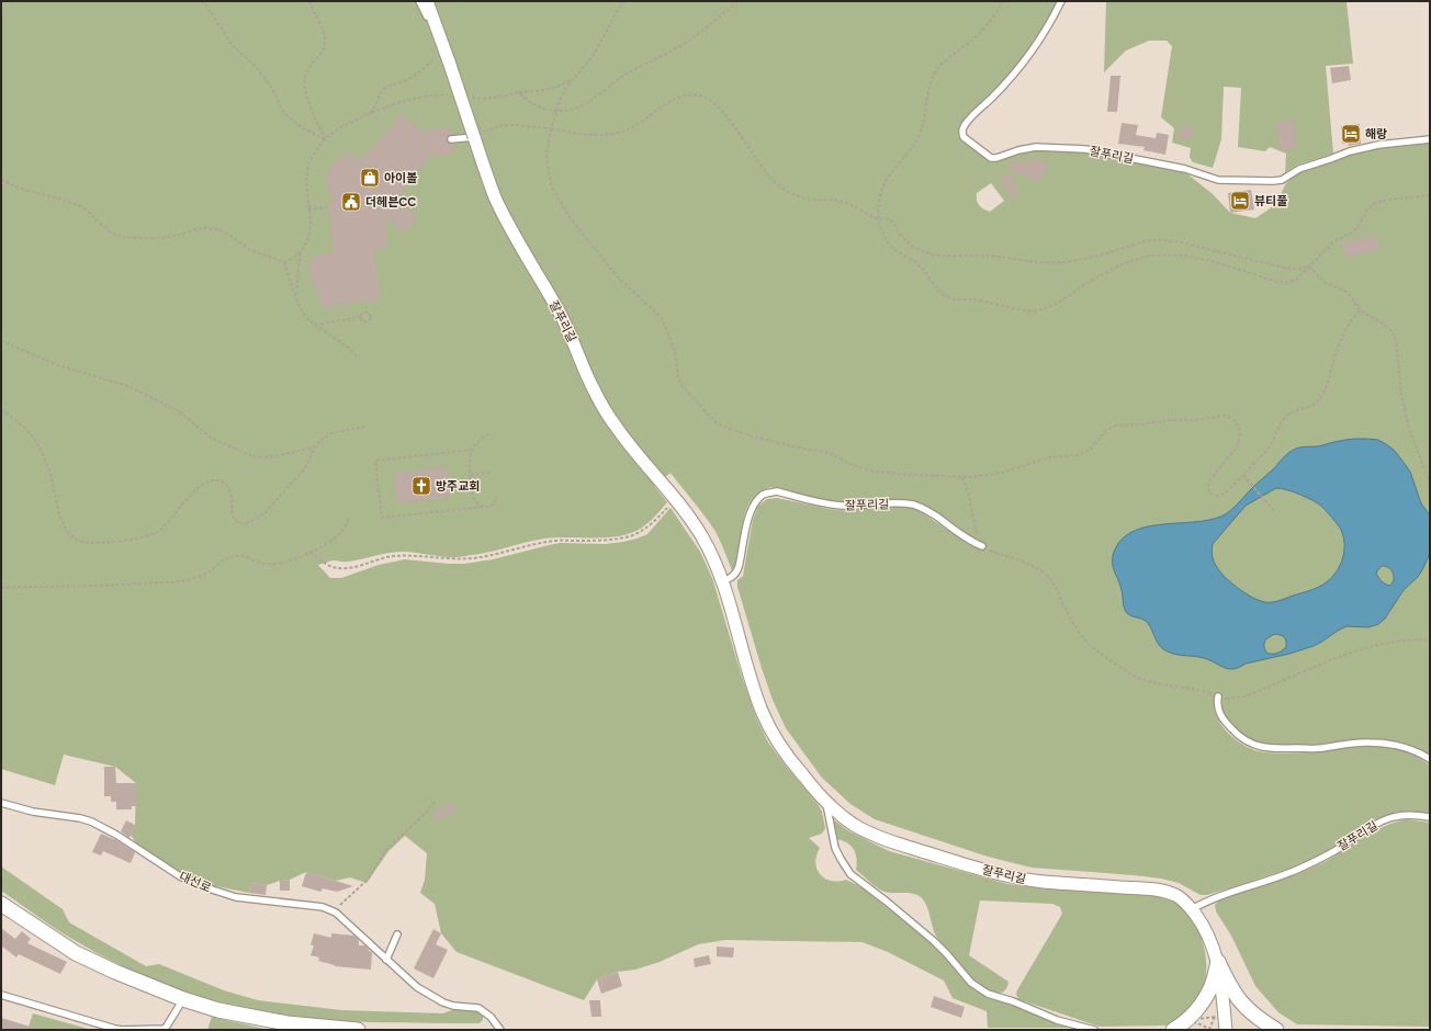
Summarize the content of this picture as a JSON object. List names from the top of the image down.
{
  "streets": {
    "street": ["잘푸리길"],
    "lane": ["대선로"]
  },
  "places": {
    "hotel": ["해랑", "뷰티풀"],
    "shop": ["아이볼"],
    "public building": ["더헤븐CC"],
    "church": ["방주교회"]
  }
}
